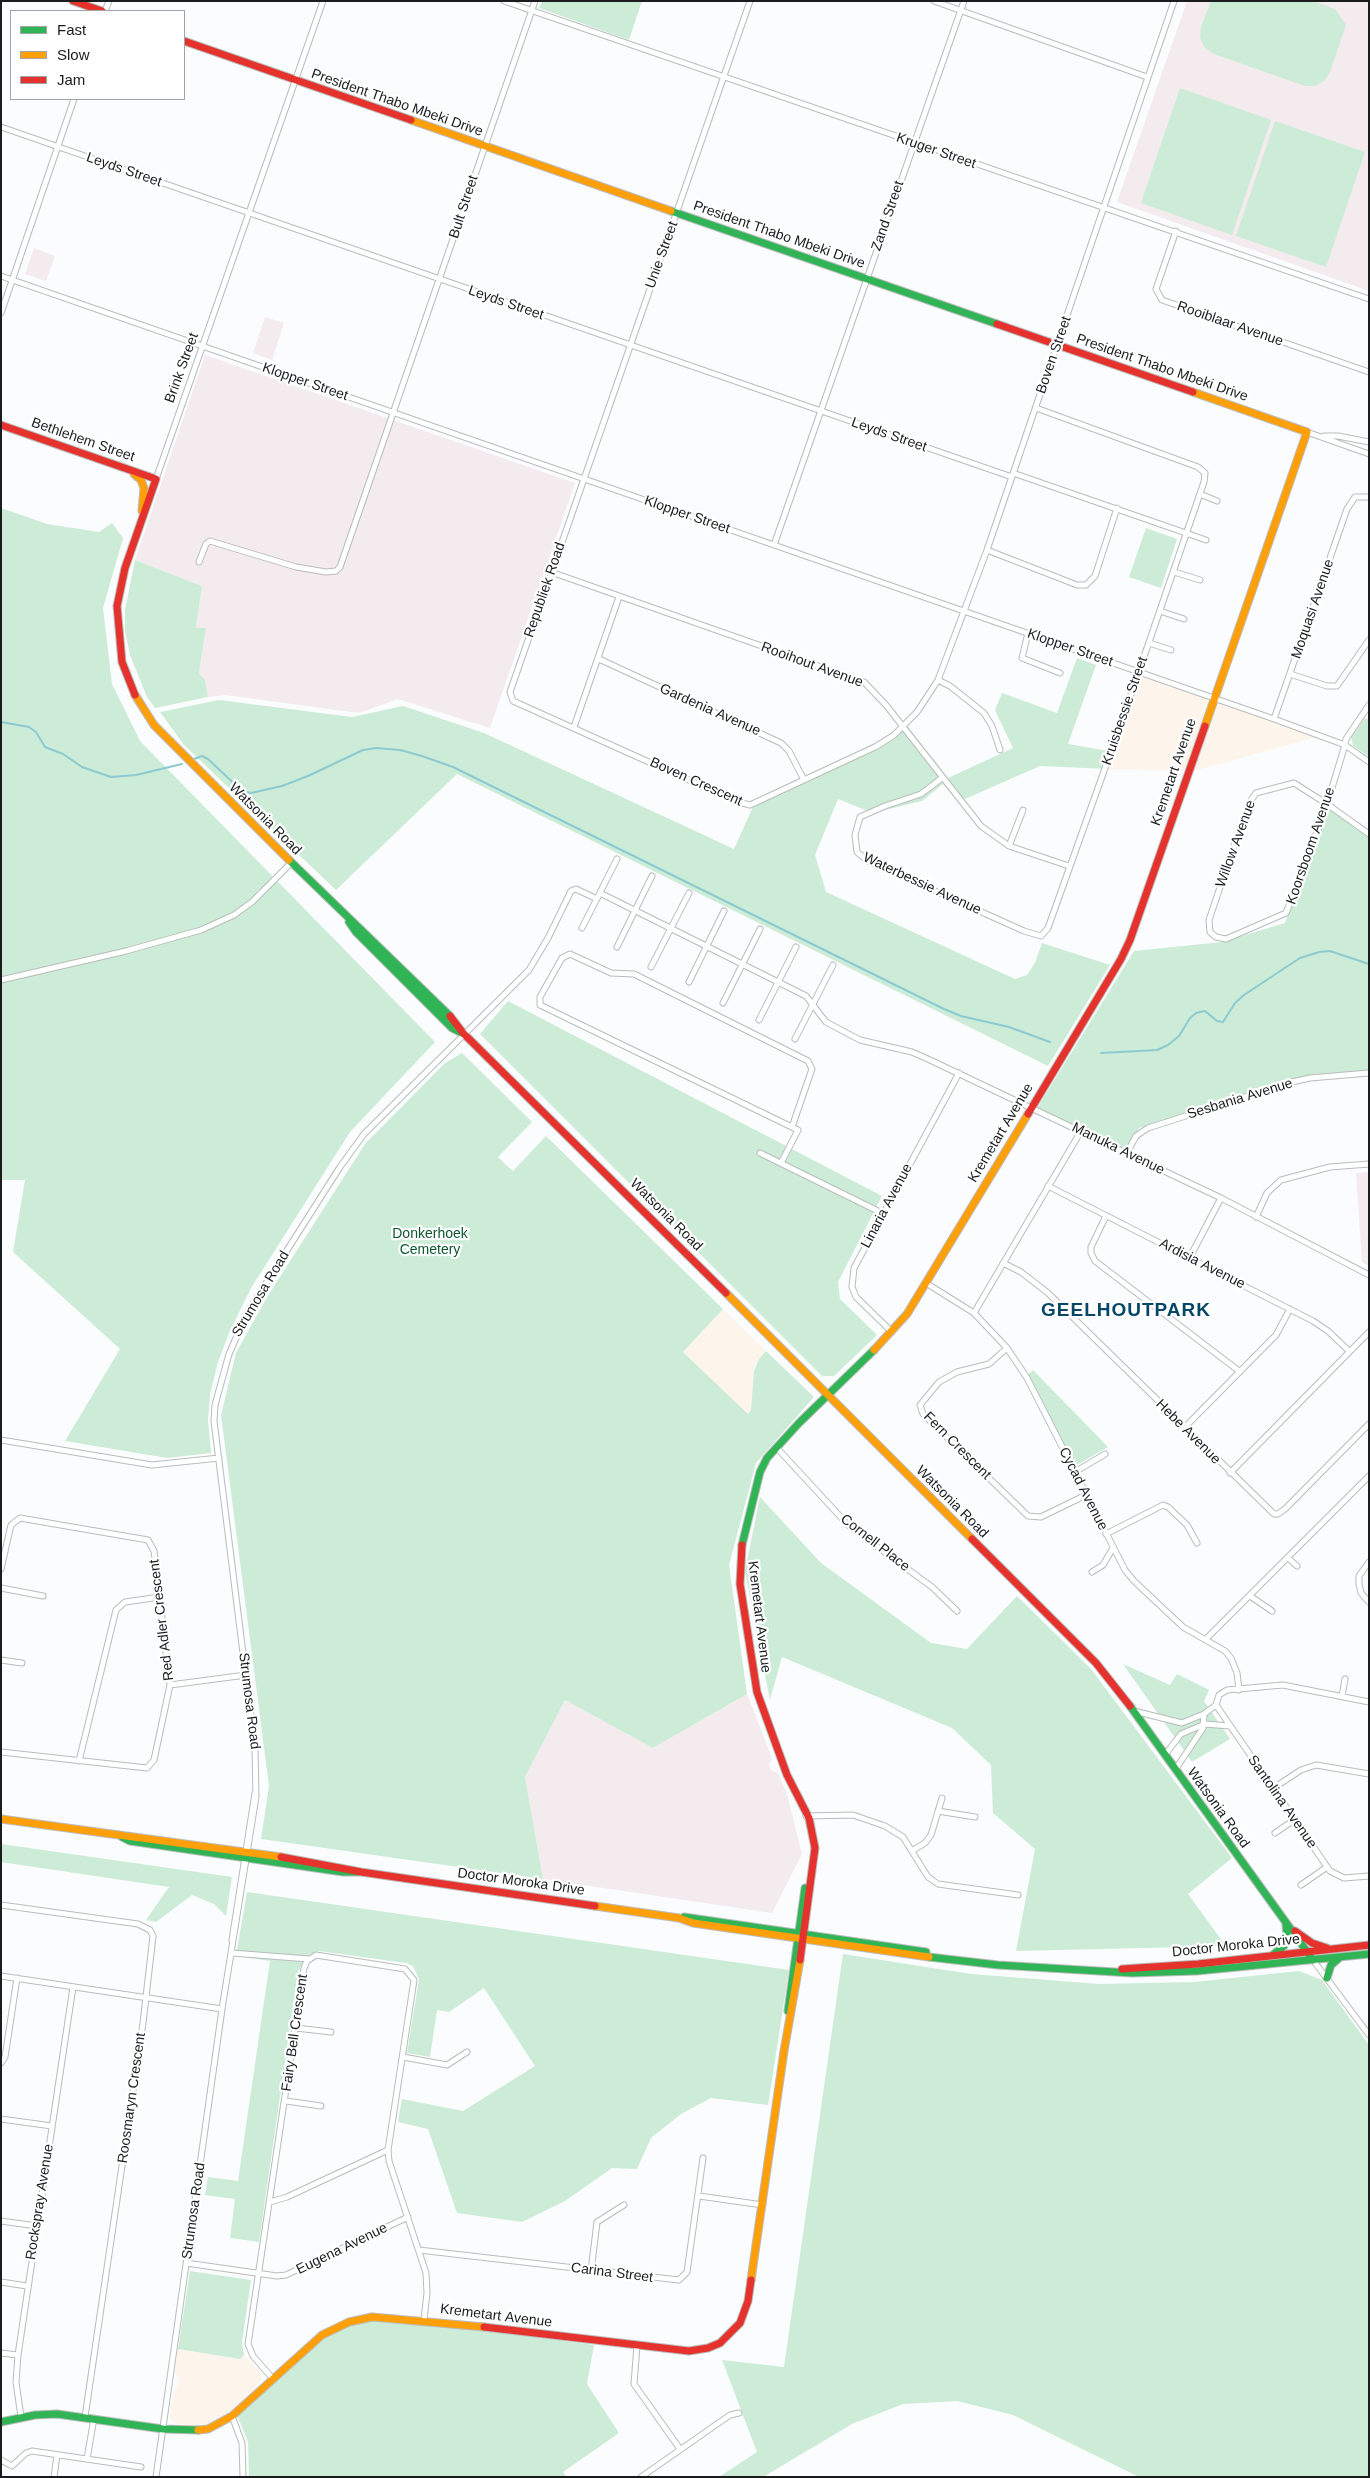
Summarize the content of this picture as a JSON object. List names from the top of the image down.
{
  "streets": {
    "street": [
      "President Thabo Mbeki Drive",
      "Kruger Street",
      "Leyds Street",
      "Bult Street",
      "Zand Street",
      "Unie Street",
      "Rooiblaar Avenue",
      "Boven Street",
      "Brink Street",
      "Klopper Street",
      "Bethlehem Street",
      "Republiek Road",
      "Moquasi Avenue",
      "Rooihout Avenue",
      "Gardenia Avenue",
      "Kruisbessie Street",
      "Kremetart Avenue",
      "Boven Crescent",
      "Watsonia Road",
      "Willow Avenue",
      "Koorsboom Avenue",
      "Waterbessie Avenue",
      "Sesbania Avenue",
      "Manuka Avenue",
      "Linaria Avenue",
      "Ardisia Avenue",
      "Strumosa Road",
      "Hebe Avenue",
      "Fern Crescent",
      "Cycad Avenue",
      "Cornell Place",
      "Red Adler Crescent",
      "Santolina Avenue",
      "Doctor Moroka Drive",
      "Fairy Bell Crescent",
      "Roosmaryn Crescent",
      "Rockspray Avenue",
      "Eugena Avenue",
      "Carina Street"
    ]
  },
  "crossings": [
    ["President Thabo Mbeki Drive", "Bult Street"],
    ["President Thabo Mbeki Drive", "Zand Street"],
    ["President Thabo Mbeki Drive", "Unie Street"],
    ["President Thabo Mbeki Drive", "Boven Street"],
    ["President Thabo Mbeki Drive", "Brink Street"],
    ["President Thabo Mbeki Drive", "Kremetart Avenue"],
    ["Kruger Street", "Bult Street"],
    ["Kruger Street", "Zand Street"],
    ["Kruger Street", "Unie Street"],
    ["Kruger Street", "Rooiblaar Avenue"],
    ["Kruger Street", "Boven Street"],
    ["Leyds Street", "Bult Street"],
    ["Leyds Street", "Zand Street"],
    ["Leyds Street", "Unie Street"],
    ["Leyds Street", "Boven Street"],
    ["Leyds Street", "Brink Street"],
    ["Leyds Street", "Kruisbessie Street"],
    ["Bult Street", "Klopper Street"],
    ["Zand Street", "Klopper Street"],
    ["Unie Street", "Klopper Street"],
    ["Unie Street", "Republiek Road"],
    ["Boven Street", "Klopper Street"],
    ["Boven Street", "Rooihout Avenue"],
    ["Boven Street", "Kruisbessie Street"],
    ["Boven Street", "Boven Crescent"],
    ["Brink Street", "Klopper Street"],
    ["Brink Street", "Bethlehem Street"],
    ["Brink Street", "Watsonia Road"],
    ["Klopper Street", "Republiek Road"],
    ["Klopper Street", "Moquasi Avenue"],
    ["Klopper Street", "Kruisbessie Street"],
    ["Klopper Street", "Kremetart Avenue"],
    ["Klopper Street", "Koorsboom Avenue"],
    ["Republiek Road", "Rooihout Avenue"],
    ["Republiek Road", "Boven Crescent"],
    ["Rooihout Avenue", "Kruisbessie Street"],
    ["Rooihout Avenue", "Boven Crescent"],
    ["Rooihout Avenue", "Waterbessie Avenue"],
    ["Gardenia Avenue", "Boven Crescent"],
    ["Kruisbessie Street", "Waterbessie Avenue"],
    ["Kremetart Avenue", "Watsonia Road"],
    ["Kremetart Avenue", "Manuka Avenue"],
    ["Kremetart Avenue", "Linaria Avenue"],
    ["Kremetart Avenue", "Strumosa Road"],
    ["Kremetart Avenue", "Cycad Avenue"],
    ["Kremetart Avenue", "Cornell Place"],
    ["Kremetart Avenue", "Doctor Moroka Drive"],
    ["Kremetart Avenue", "Fairy Bell Crescent"],
    ["Kremetart Avenue", "Roosmaryn Crescent"],
    ["Kremetart Avenue", "Rockspray Avenue"],
    ["Watsonia Road", "Strumosa Road"],
    ["Watsonia Road", "Doctor Moroka Drive"],
    ["Willow Avenue", "Koorsboom Avenue"],
    ["Sesbania Avenue", "Manuka Avenue"],
    ["Manuka Avenue", "Linaria Avenue"],
    ["Strumosa Road", "Doctor Moroka Drive"],
    ["Strumosa Road", "Eugena Avenue"],
    ["Fern Crescent", "Cycad Avenue"],
    ["Fairy Bell Crescent", "Eugena Avenue"],
    ["Fairy Bell Crescent", "Carina Street"]
  ],
  "districts": ["GEELHOUTPARK"],
  "parks": ["Donkerhoek Cemetery"],
  "legend": ["Fast", "Slow", "Jam"]
}
